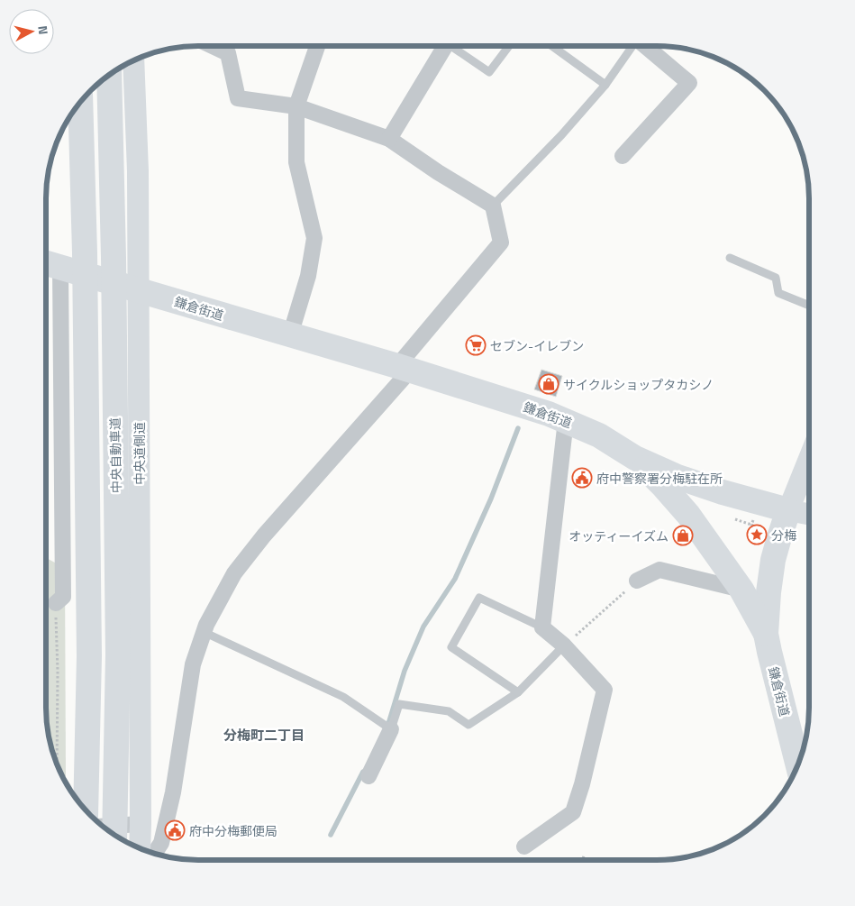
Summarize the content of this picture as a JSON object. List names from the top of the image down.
{
  "streets": {
    "main road": ["鎌倉街道", "中央自動車道"],
    "street": ["中央道側道"]
  },
  "crossings": [
    ["鎌倉街道", "中央道側道"]
  ],
  "districts": ["分梅町二丁目"],
  "places": {
    "supermarket": ["セブン-イレブン"],
    "shop": ["サイクルショップタカシノ", "オッティーイズム"],
    "public building": ["府中警察署分梅駐在所", "府中分梅郵便局"],
    "place": ["分梅"]
  },
  "north": "right"
}
